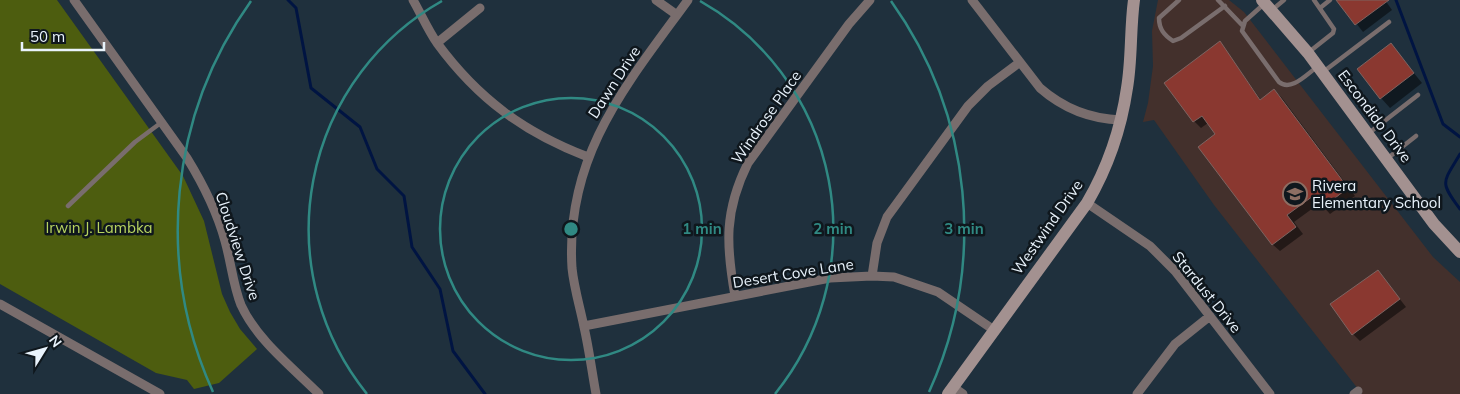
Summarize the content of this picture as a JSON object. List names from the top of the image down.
{
  "streets": {
    "main road": ["Escondido Drive", "Westwind Drive"],
    "street": [
      "Dawn Drive",
      "Windrose Place",
      "Cloudview Drive",
      "Desert Cove Lane",
      "Stardust Drive"
    ]
  },
  "crossings": [
    ["Dawn Drive", "Desert Cove Lane"],
    ["Windrose Place", "Desert Cove Lane"],
    ["Westwind Drive", "Desert Cove Lane"],
    ["Westwind Drive", "Stardust Drive"]
  ],
  "parks": ["Irwin J. Lambka"],
  "places": {
    "school or university": ["Rivera Elementary School"]
  },
  "scale_bar": "50 m",
  "north": "top right",
  "rings": ["1 min", "2 min", "3 min"]
}
